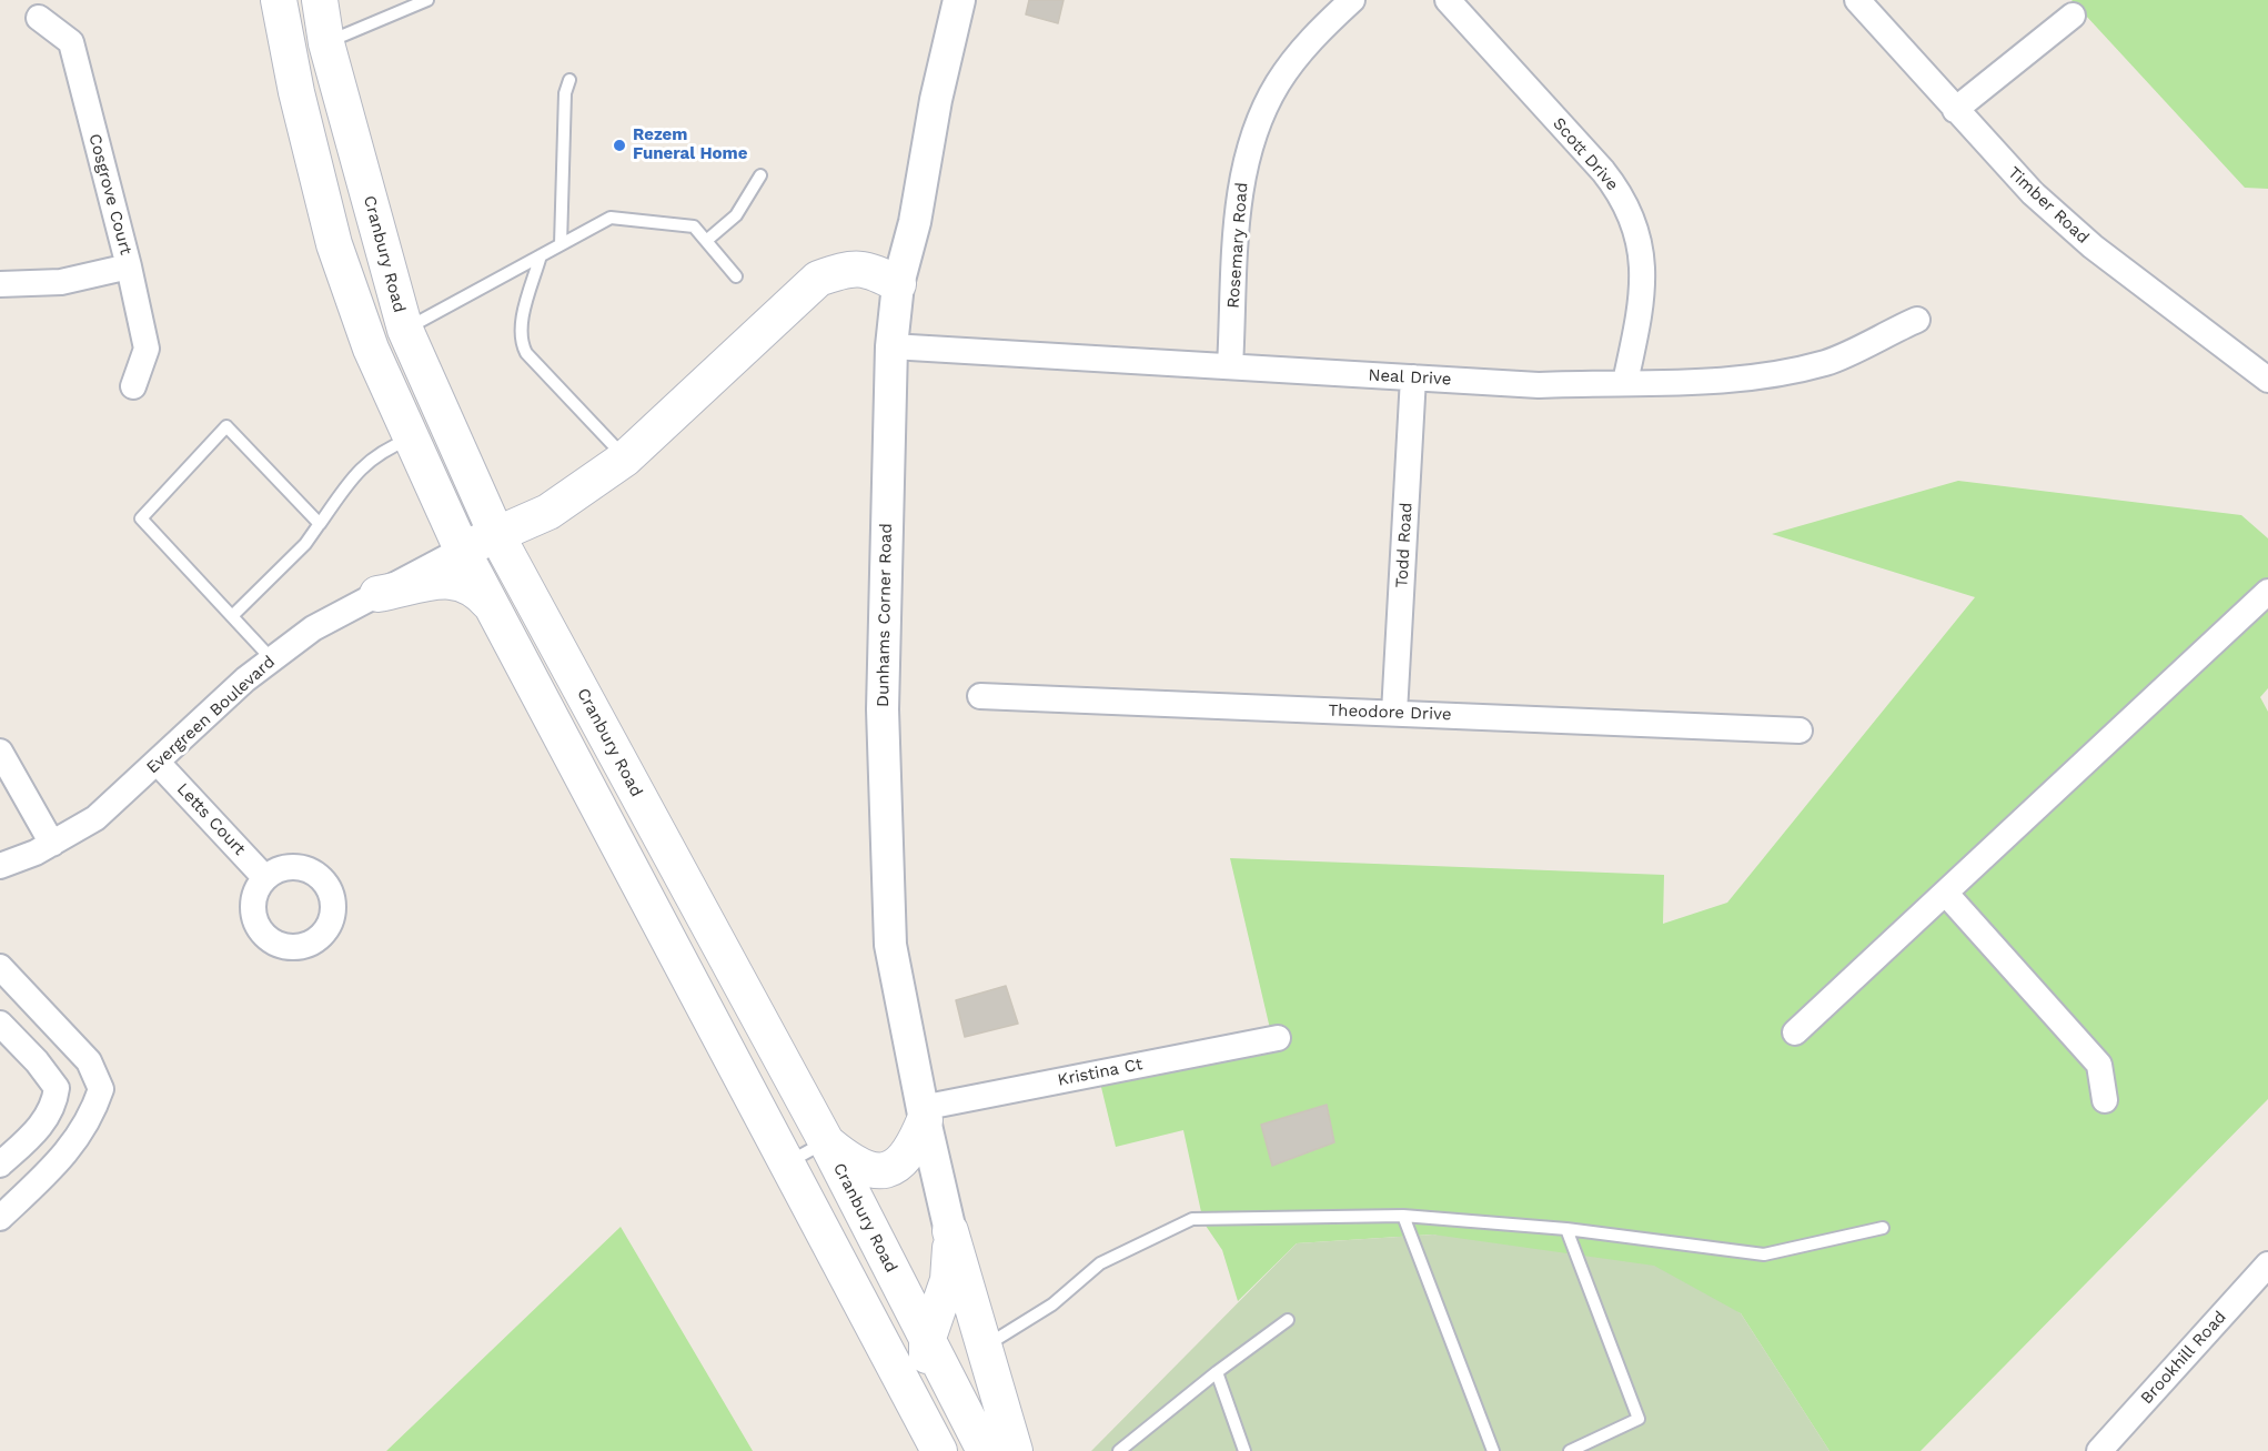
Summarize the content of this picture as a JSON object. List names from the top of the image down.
{
  "streets": {
    "main road": ["Cranbury Road"],
    "street": [
      "Scott Drive",
      "Cosgrove Court",
      "Timber Road",
      "Rosemary Road",
      "Neal Drive",
      "Todd Road",
      "Dunhams Corner Road",
      "Theodore Drive",
      "Evergreen Boulevard",
      "Letts Court",
      "Kristina Ct",
      "Brookhill Road"
    ]
  },
  "crossings": [
    ["Scott Drive", "Neal Drive"],
    ["Rosemary Road", "Neal Drive"],
    ["Neal Drive", "Todd Road"],
    ["Neal Drive", "Dunhams Corner Road"],
    ["Todd Road", "Theodore Drive"],
    ["Dunhams Corner Road", "Kristina Ct"],
    ["Evergreen Boulevard", "Letts Court"]
  ],
  "places": ["Rezem Funeral Home"]
}
